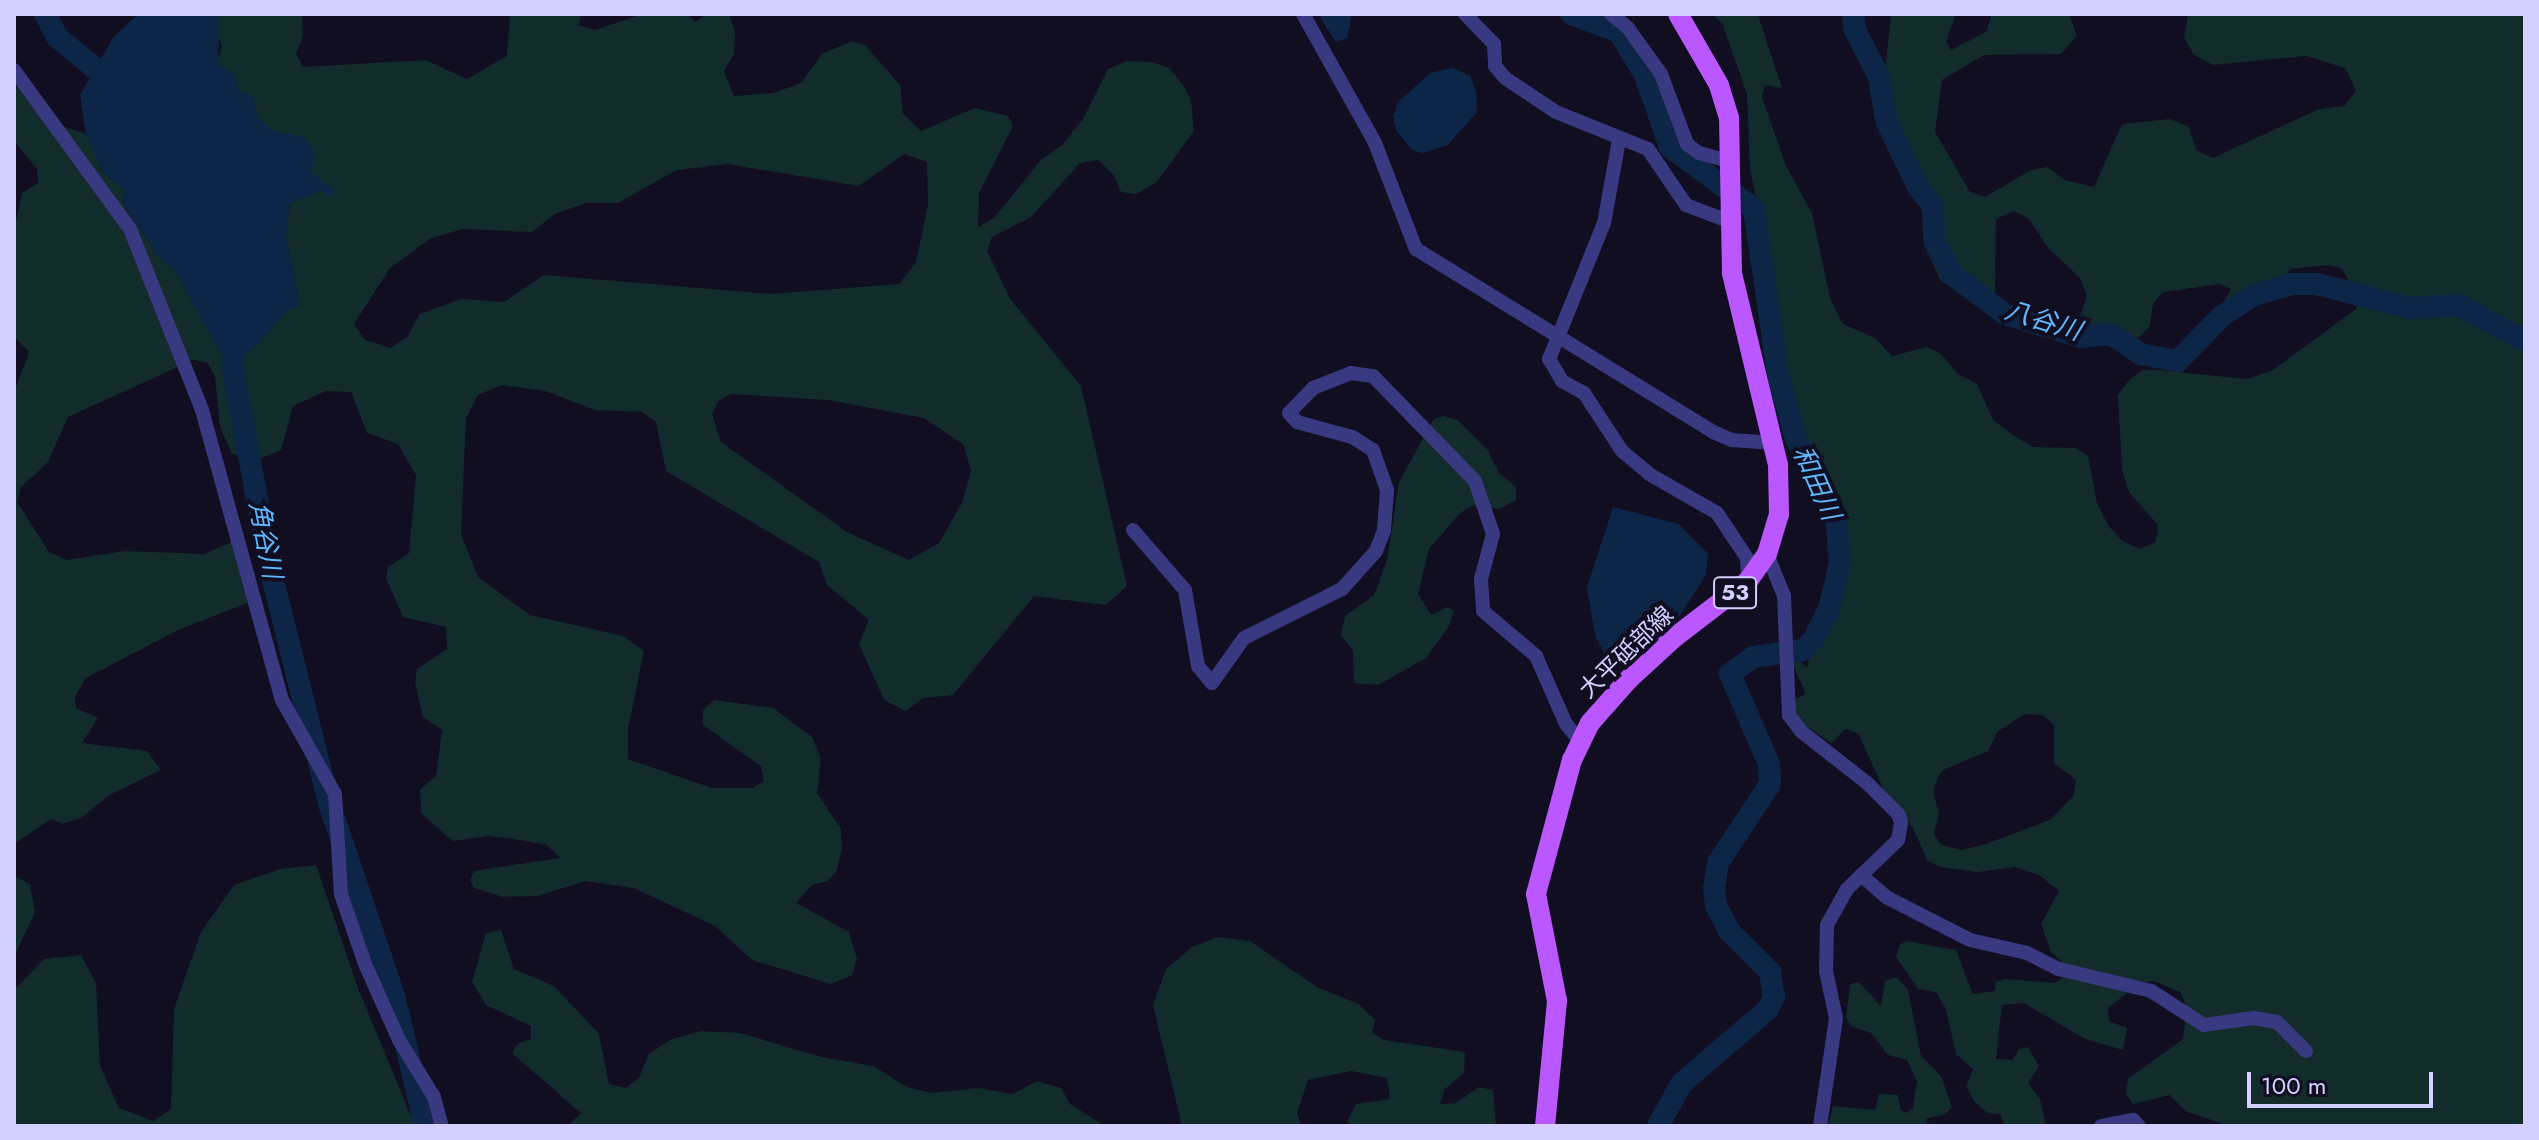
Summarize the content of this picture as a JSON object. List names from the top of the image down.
{
  "streets": {
    "main road": ["53", "大平砥部線"]
  },
  "water": ["八谷川", "和田川", "角谷川"],
  "scale_bar": "100 m"
}
